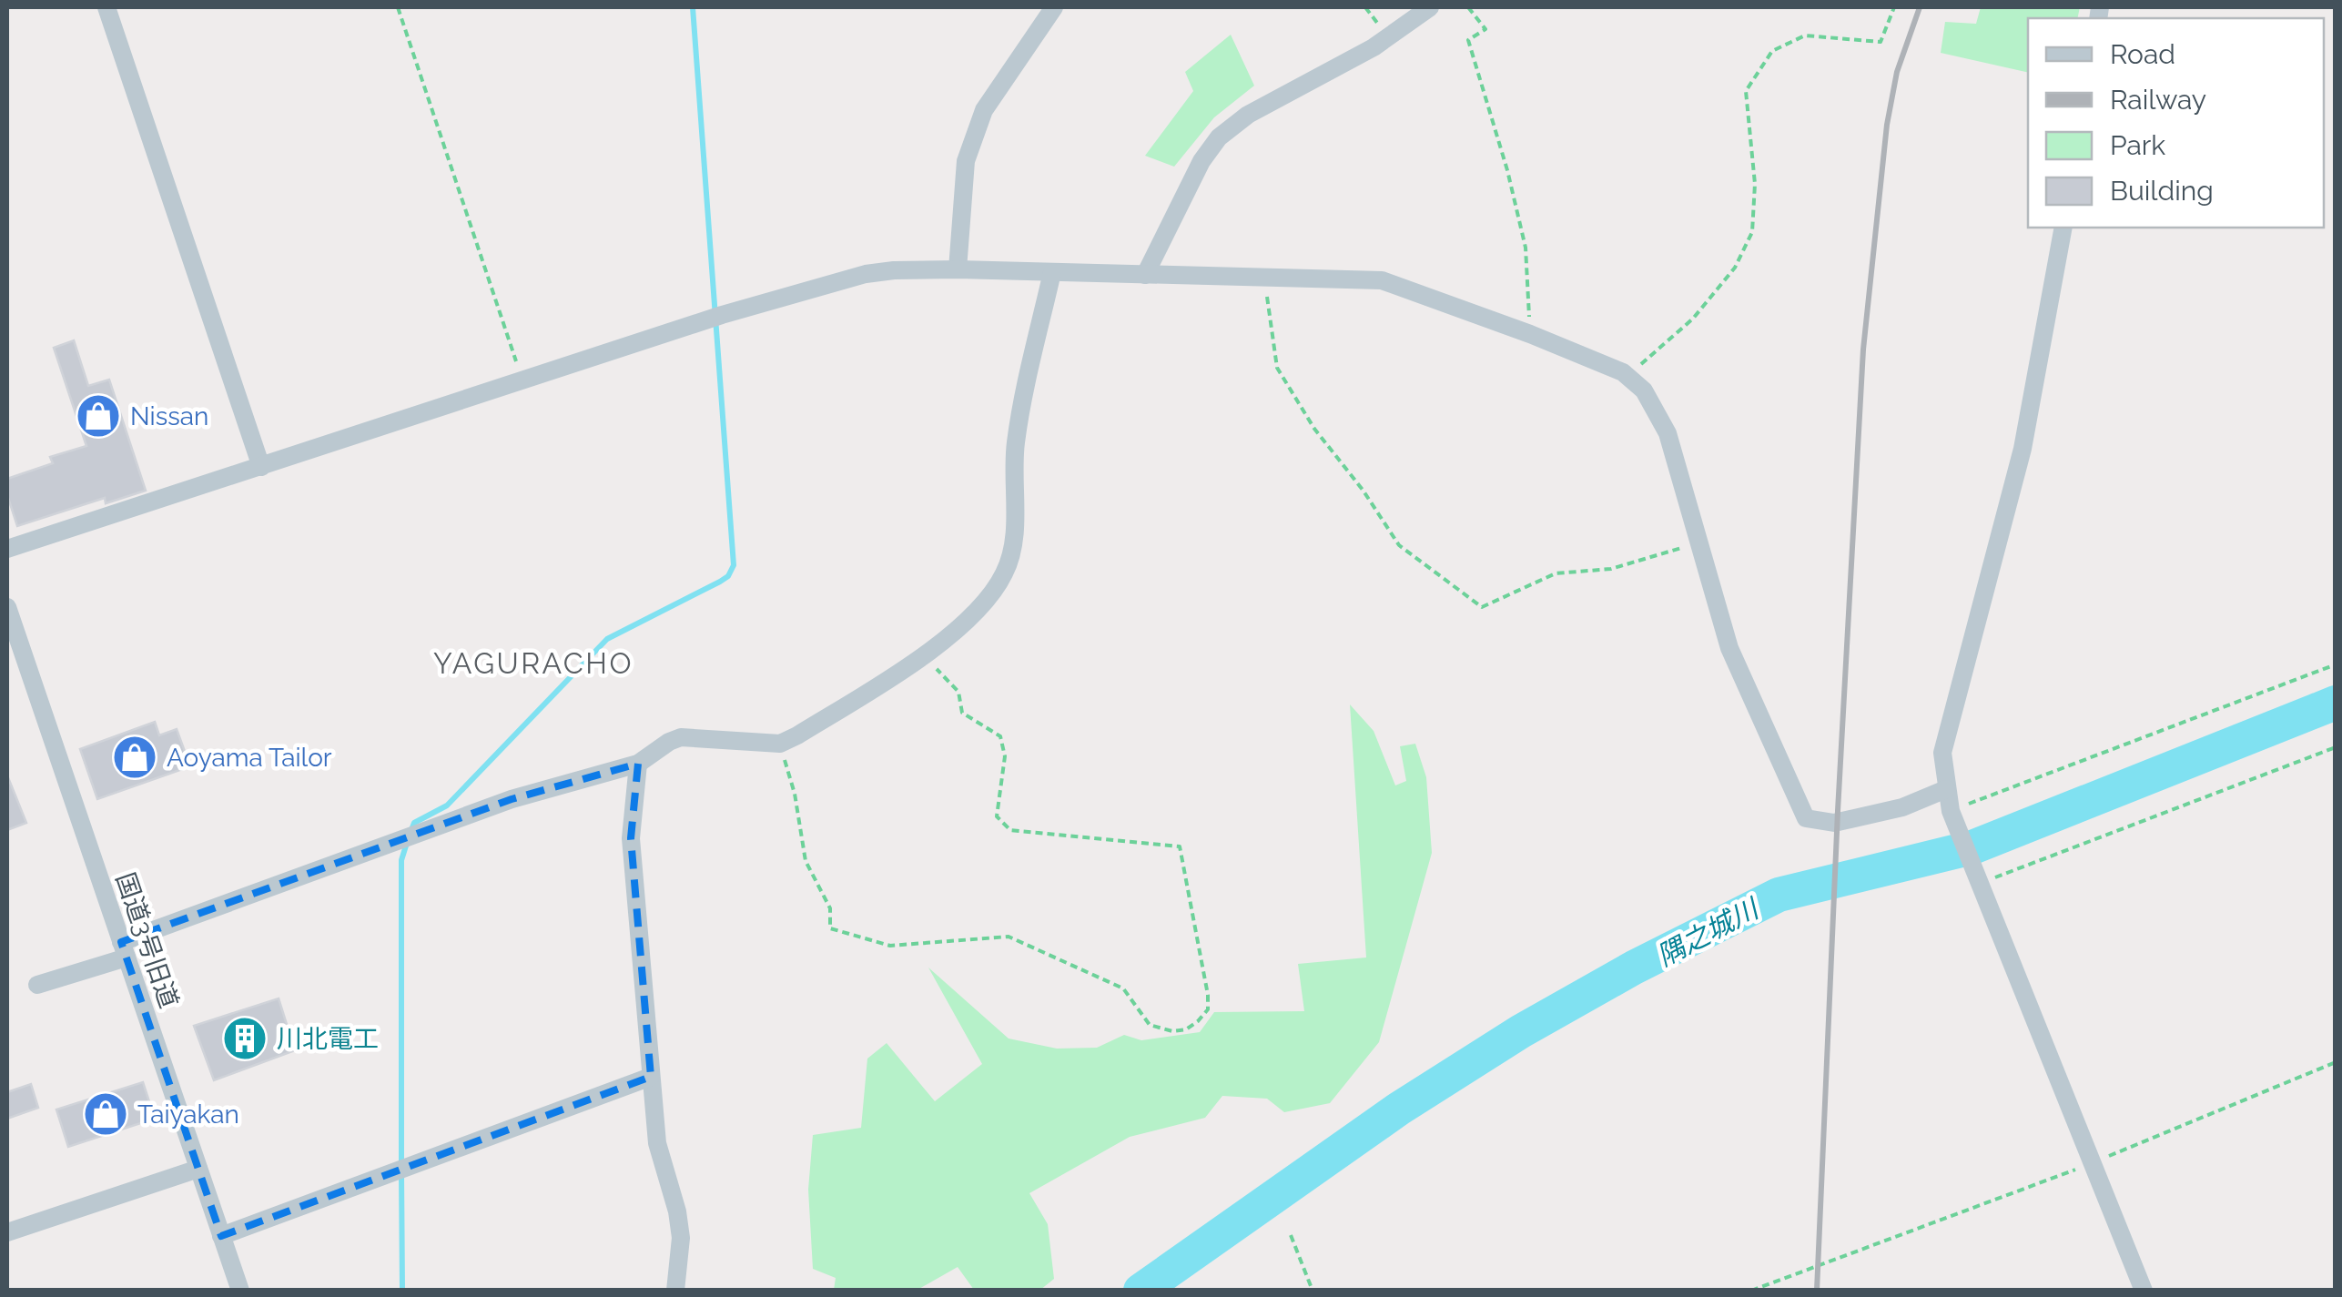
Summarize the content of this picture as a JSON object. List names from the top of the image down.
{
  "streets": {
    "street": ["国道3号旧道"]
  },
  "districts": ["YAGURACHO"],
  "water": ["隅之城川"],
  "places": {
    "shop": ["Nissan", "Aoyama Tailor", "Taiyakan"],
    "building": ["川北電工"]
  },
  "legend": [
    "Road",
    "Railway",
    "Park",
    "Building"
  ]
}
